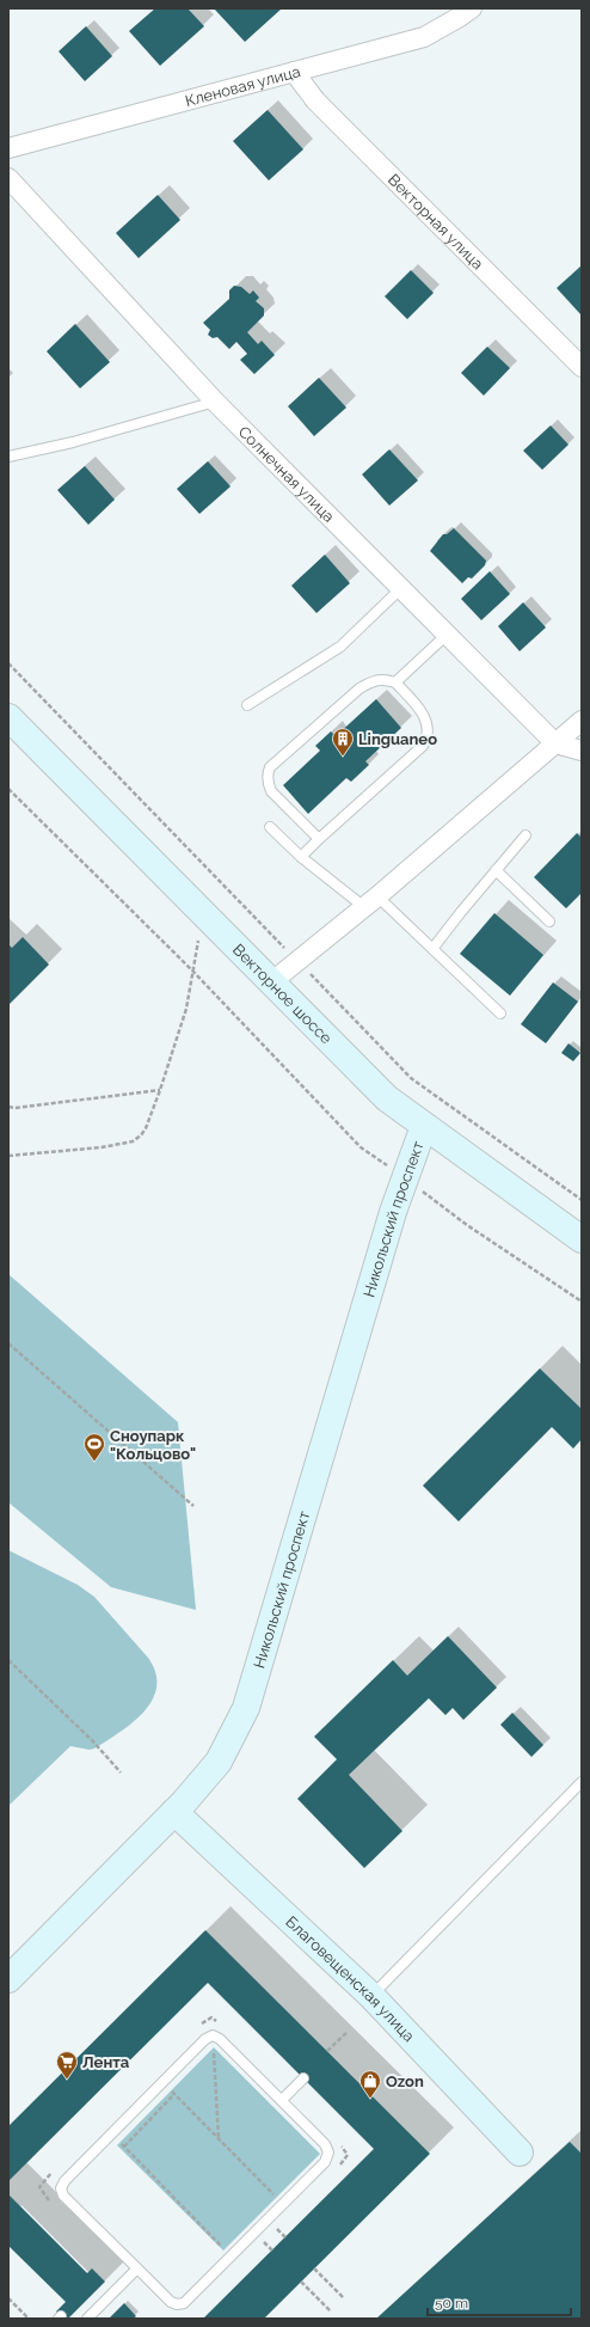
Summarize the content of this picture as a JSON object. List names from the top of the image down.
{
  "streets": {
    "main road": ["Векторное шоссе", "Никольский проспект", "Благовещенская улица"],
    "street": ["Кленовая улица", "Векторная улица", "Солнечная улица"]
  },
  "crossings": [
    ["Кленовая улица", "Векторная улица"],
    ["Векторное шоссе", "Никольский проспект"],
    ["Никольский проспект", "Благовещенская улица"]
  ],
  "places": {
    "building": ["Linguaneo"],
    "sports": ["Сноупарк \"Кольцово\""],
    "supermarket": ["Лента"],
    "shop": ["Ozon"]
  },
  "scale_bar": "50 m"
}
